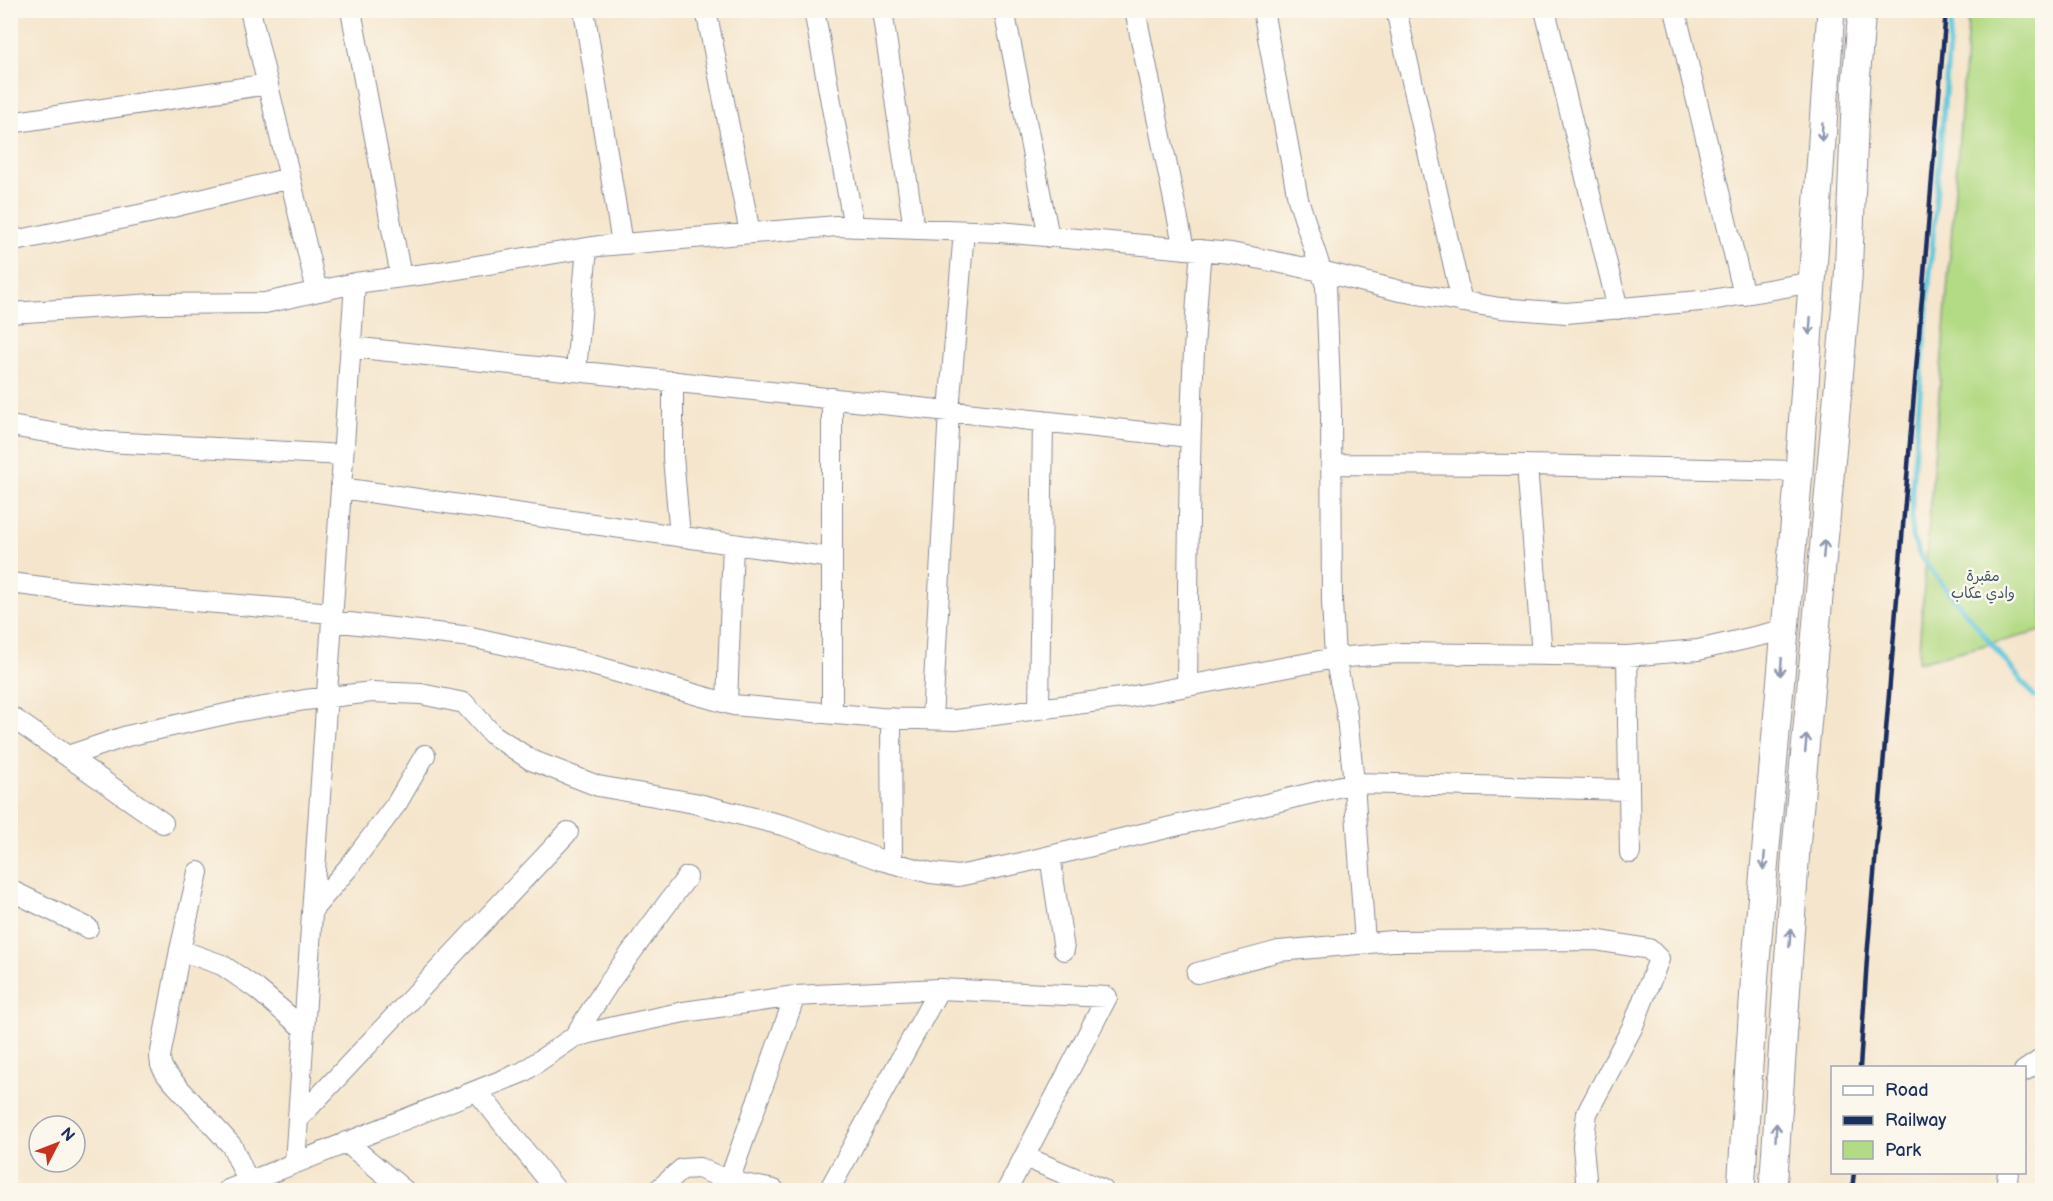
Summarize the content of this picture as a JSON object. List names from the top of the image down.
{
  "parks": ["مقبرة وادي عكاب"],
  "legend": ["Road", "Railway", "Park"],
  "north": "top right"
}
